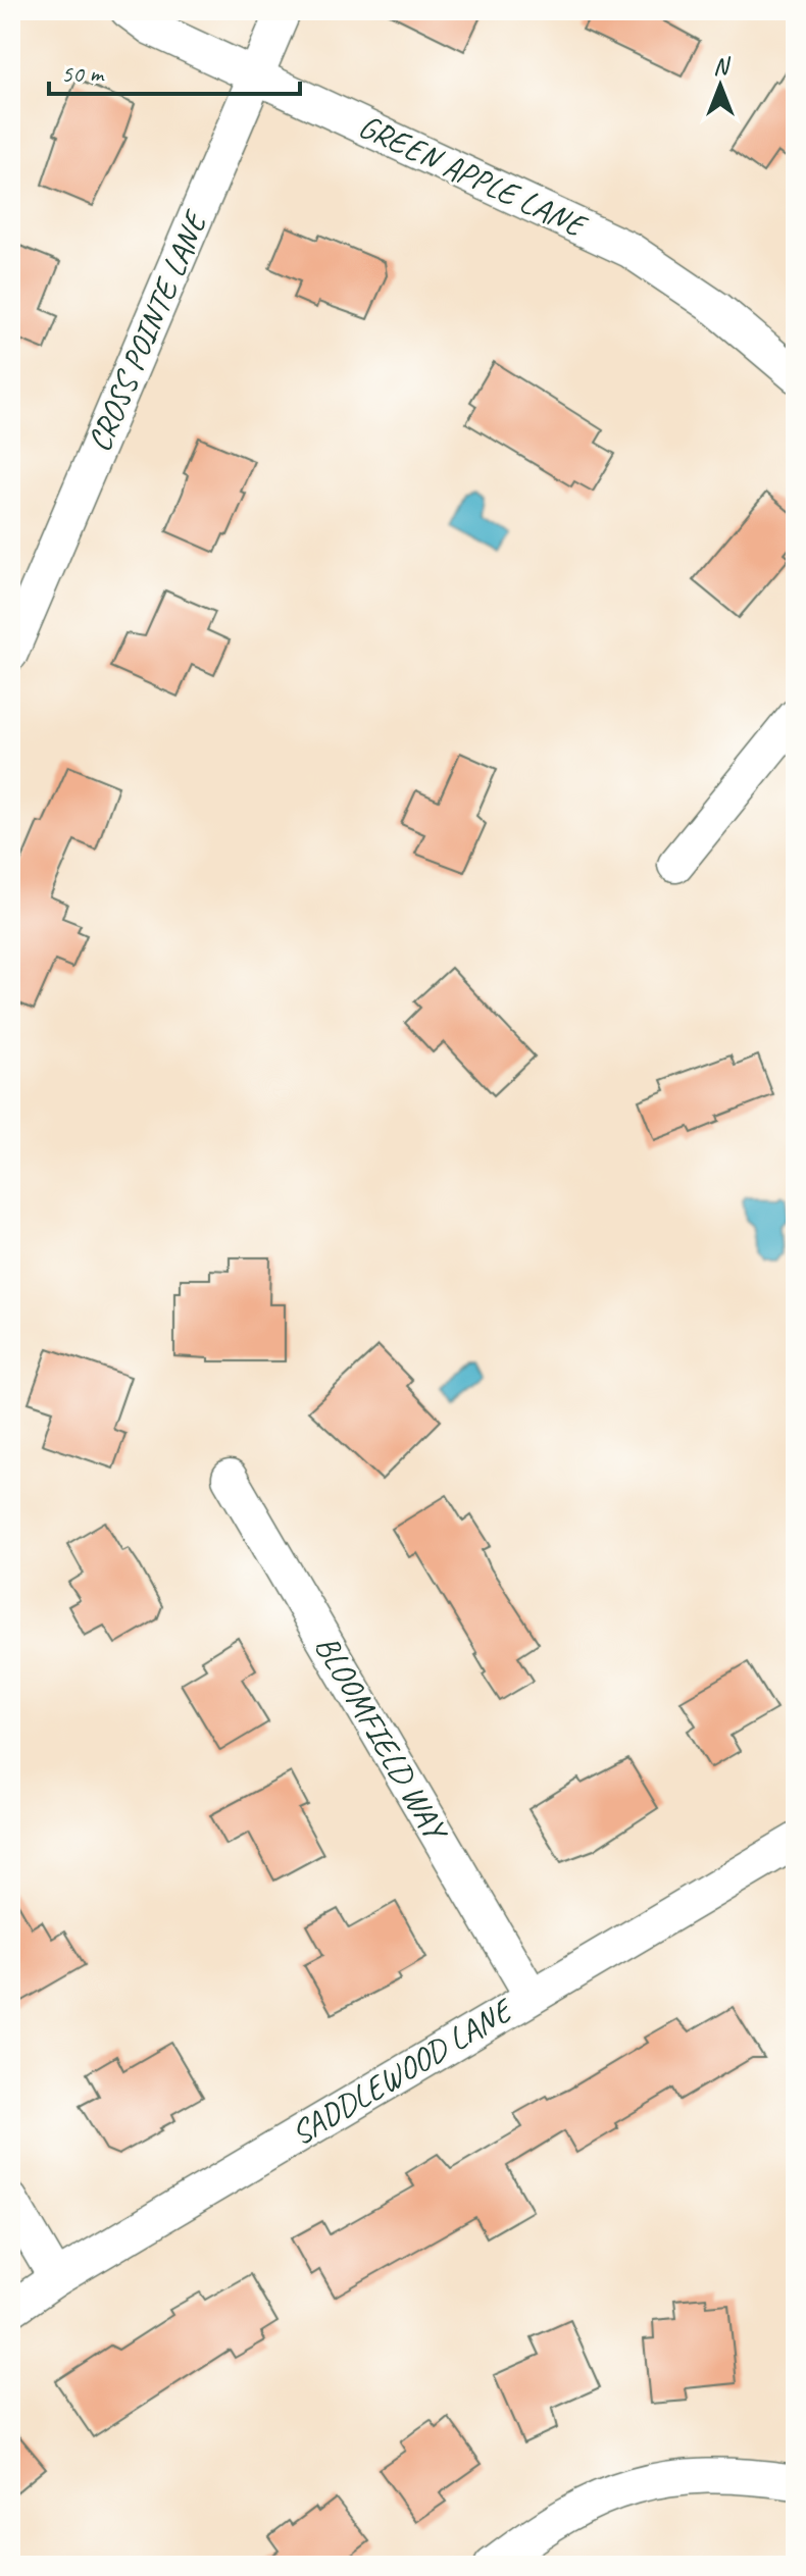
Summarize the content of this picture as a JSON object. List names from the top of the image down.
{
  "streets": {
    "street": [
      "GREEN APPLE LANE",
      "CROSS POINTE LANE",
      "BLOOMFIELD WAY",
      "SADDLEWOOD LANE"
    ]
  },
  "crossings": [
    ["GREEN APPLE LANE", "CROSS POINTE LANE"],
    ["BLOOMFIELD WAY", "SADDLEWOOD LANE"]
  ],
  "scale_bar": "50 m",
  "north": "top"
}
